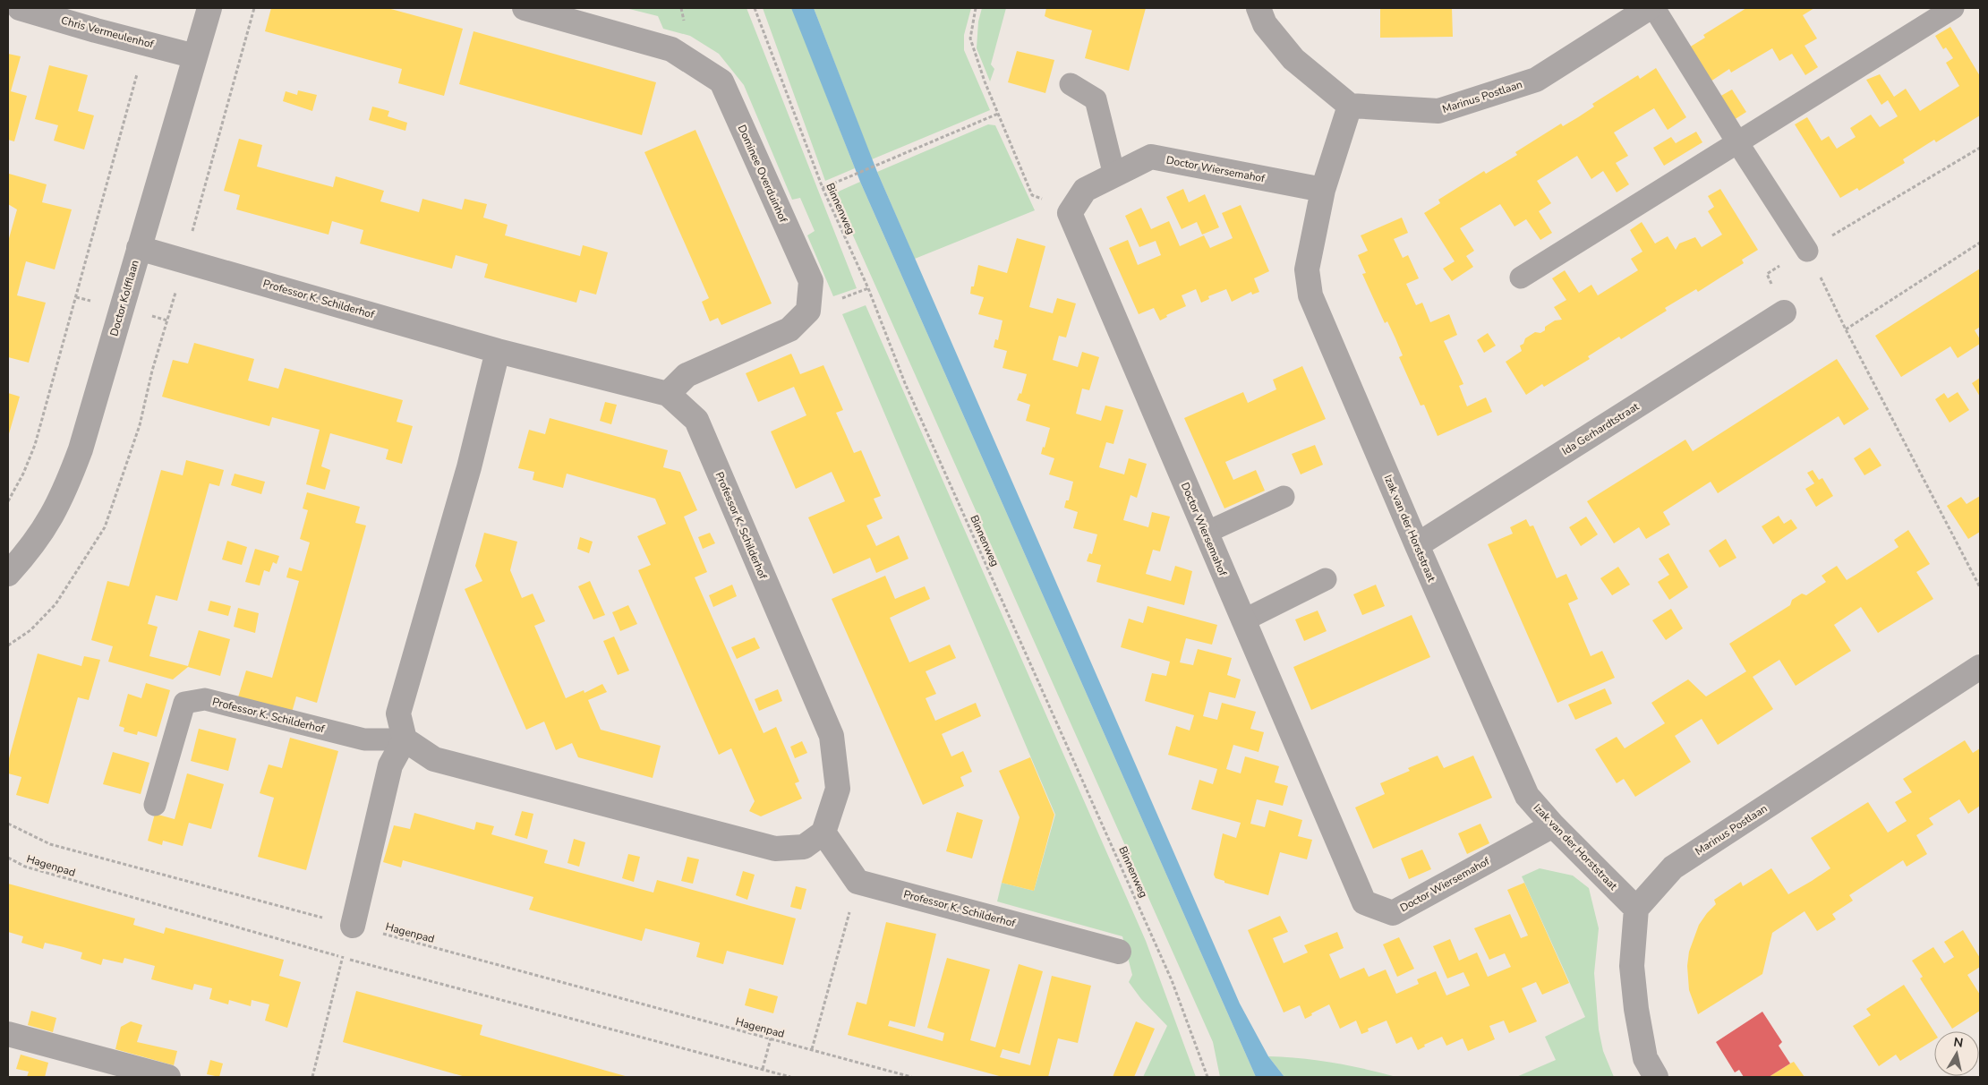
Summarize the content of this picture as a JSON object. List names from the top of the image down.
{
  "streets": {
    "street": [
      "Chris Vermeulenhof",
      "Marinus Postlaan",
      "Doctor Wiersemahof",
      "Dominee Overduinhof",
      "Doctor Kolfflaan",
      "Professor K. Schilderhof",
      "Ida Gerhardtstraat",
      "Izak van der Horststraat"
    ],
    "path": ["Binnenweg", "Hagenpad"]
  },
  "crossings": [
    ["Chris Vermeulenhof", "Doctor Kolfflaan"],
    ["Marinus Postlaan", "Izak van der Horststraat"],
    ["Doctor Wiersemahof", "Izak van der Horststraat"],
    ["Dominee Overduinhof", "Professor K. Schilderhof"],
    ["Doctor Kolfflaan", "Professor K. Schilderhof"],
    ["Ida Gerhardtstraat", "Izak van der Horststraat"]
  ],
  "north": "top"
}
